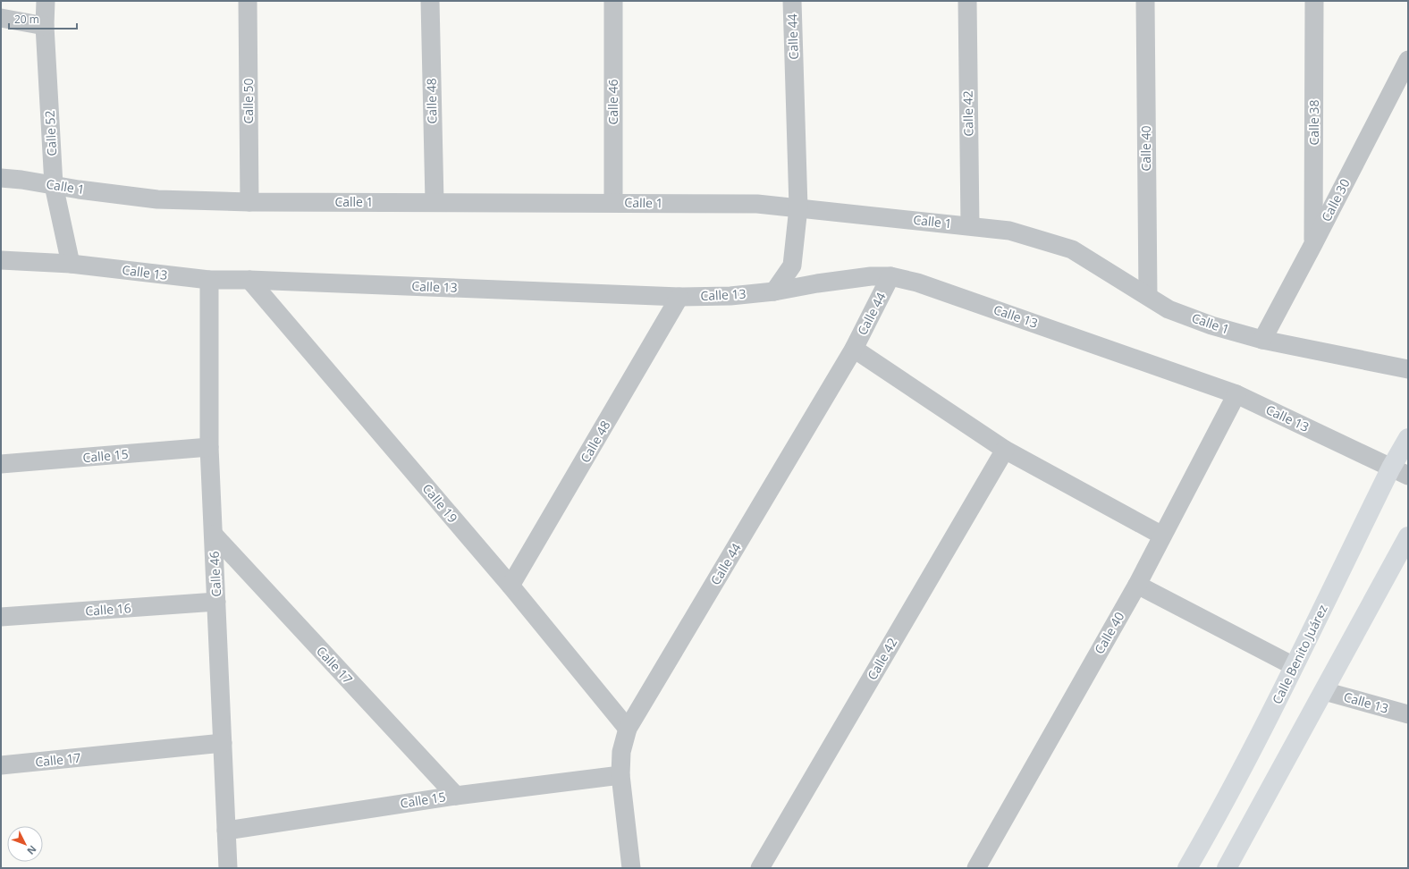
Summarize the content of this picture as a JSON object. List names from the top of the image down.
{
  "streets": {
    "street": [
      "Calle 44",
      "Calle 50",
      "Calle 48",
      "Calle 46",
      "Calle 42",
      "Calle 38",
      "Calle 52",
      "Calle 40",
      "Calle 1",
      "Calle 30",
      "Calle 13",
      "Calle 15",
      "Calle 19",
      "Calle 16",
      "Calle Benito Juárez",
      "Calle 17"
    ]
  },
  "crossings": [
    ["Calle 44", "Calle 1"],
    ["Calle 44", "Calle 13"],
    ["Calle 44", "Calle 15"],
    ["Calle 44", "Calle 19"],
    ["Calle 50", "Calle 1"],
    ["Calle 48", "Calle 1"],
    ["Calle 48", "Calle 13"],
    ["Calle 48", "Calle 19"],
    ["Calle 46", "Calle 1"],
    ["Calle 46", "Calle 13"],
    ["Calle 46", "Calle 15"],
    ["Calle 46", "Calle 16"],
    ["Calle 46", "Calle 17"],
    ["Calle 42", "Calle 1"],
    ["Calle 38", "Calle 30"],
    ["Calle 52", "Calle 1"],
    ["Calle 52", "Calle 13"],
    ["Calle 40", "Calle 1"],
    ["Calle 40", "Calle 13"],
    ["Calle 1", "Calle 30"],
    ["Calle 13", "Calle 19"],
    ["Calle 13", "Calle Benito Juárez"],
    ["Calle 15", "Calle 17"]
  ],
  "scale_bar": "20 m",
  "north": "bottom right"
}
